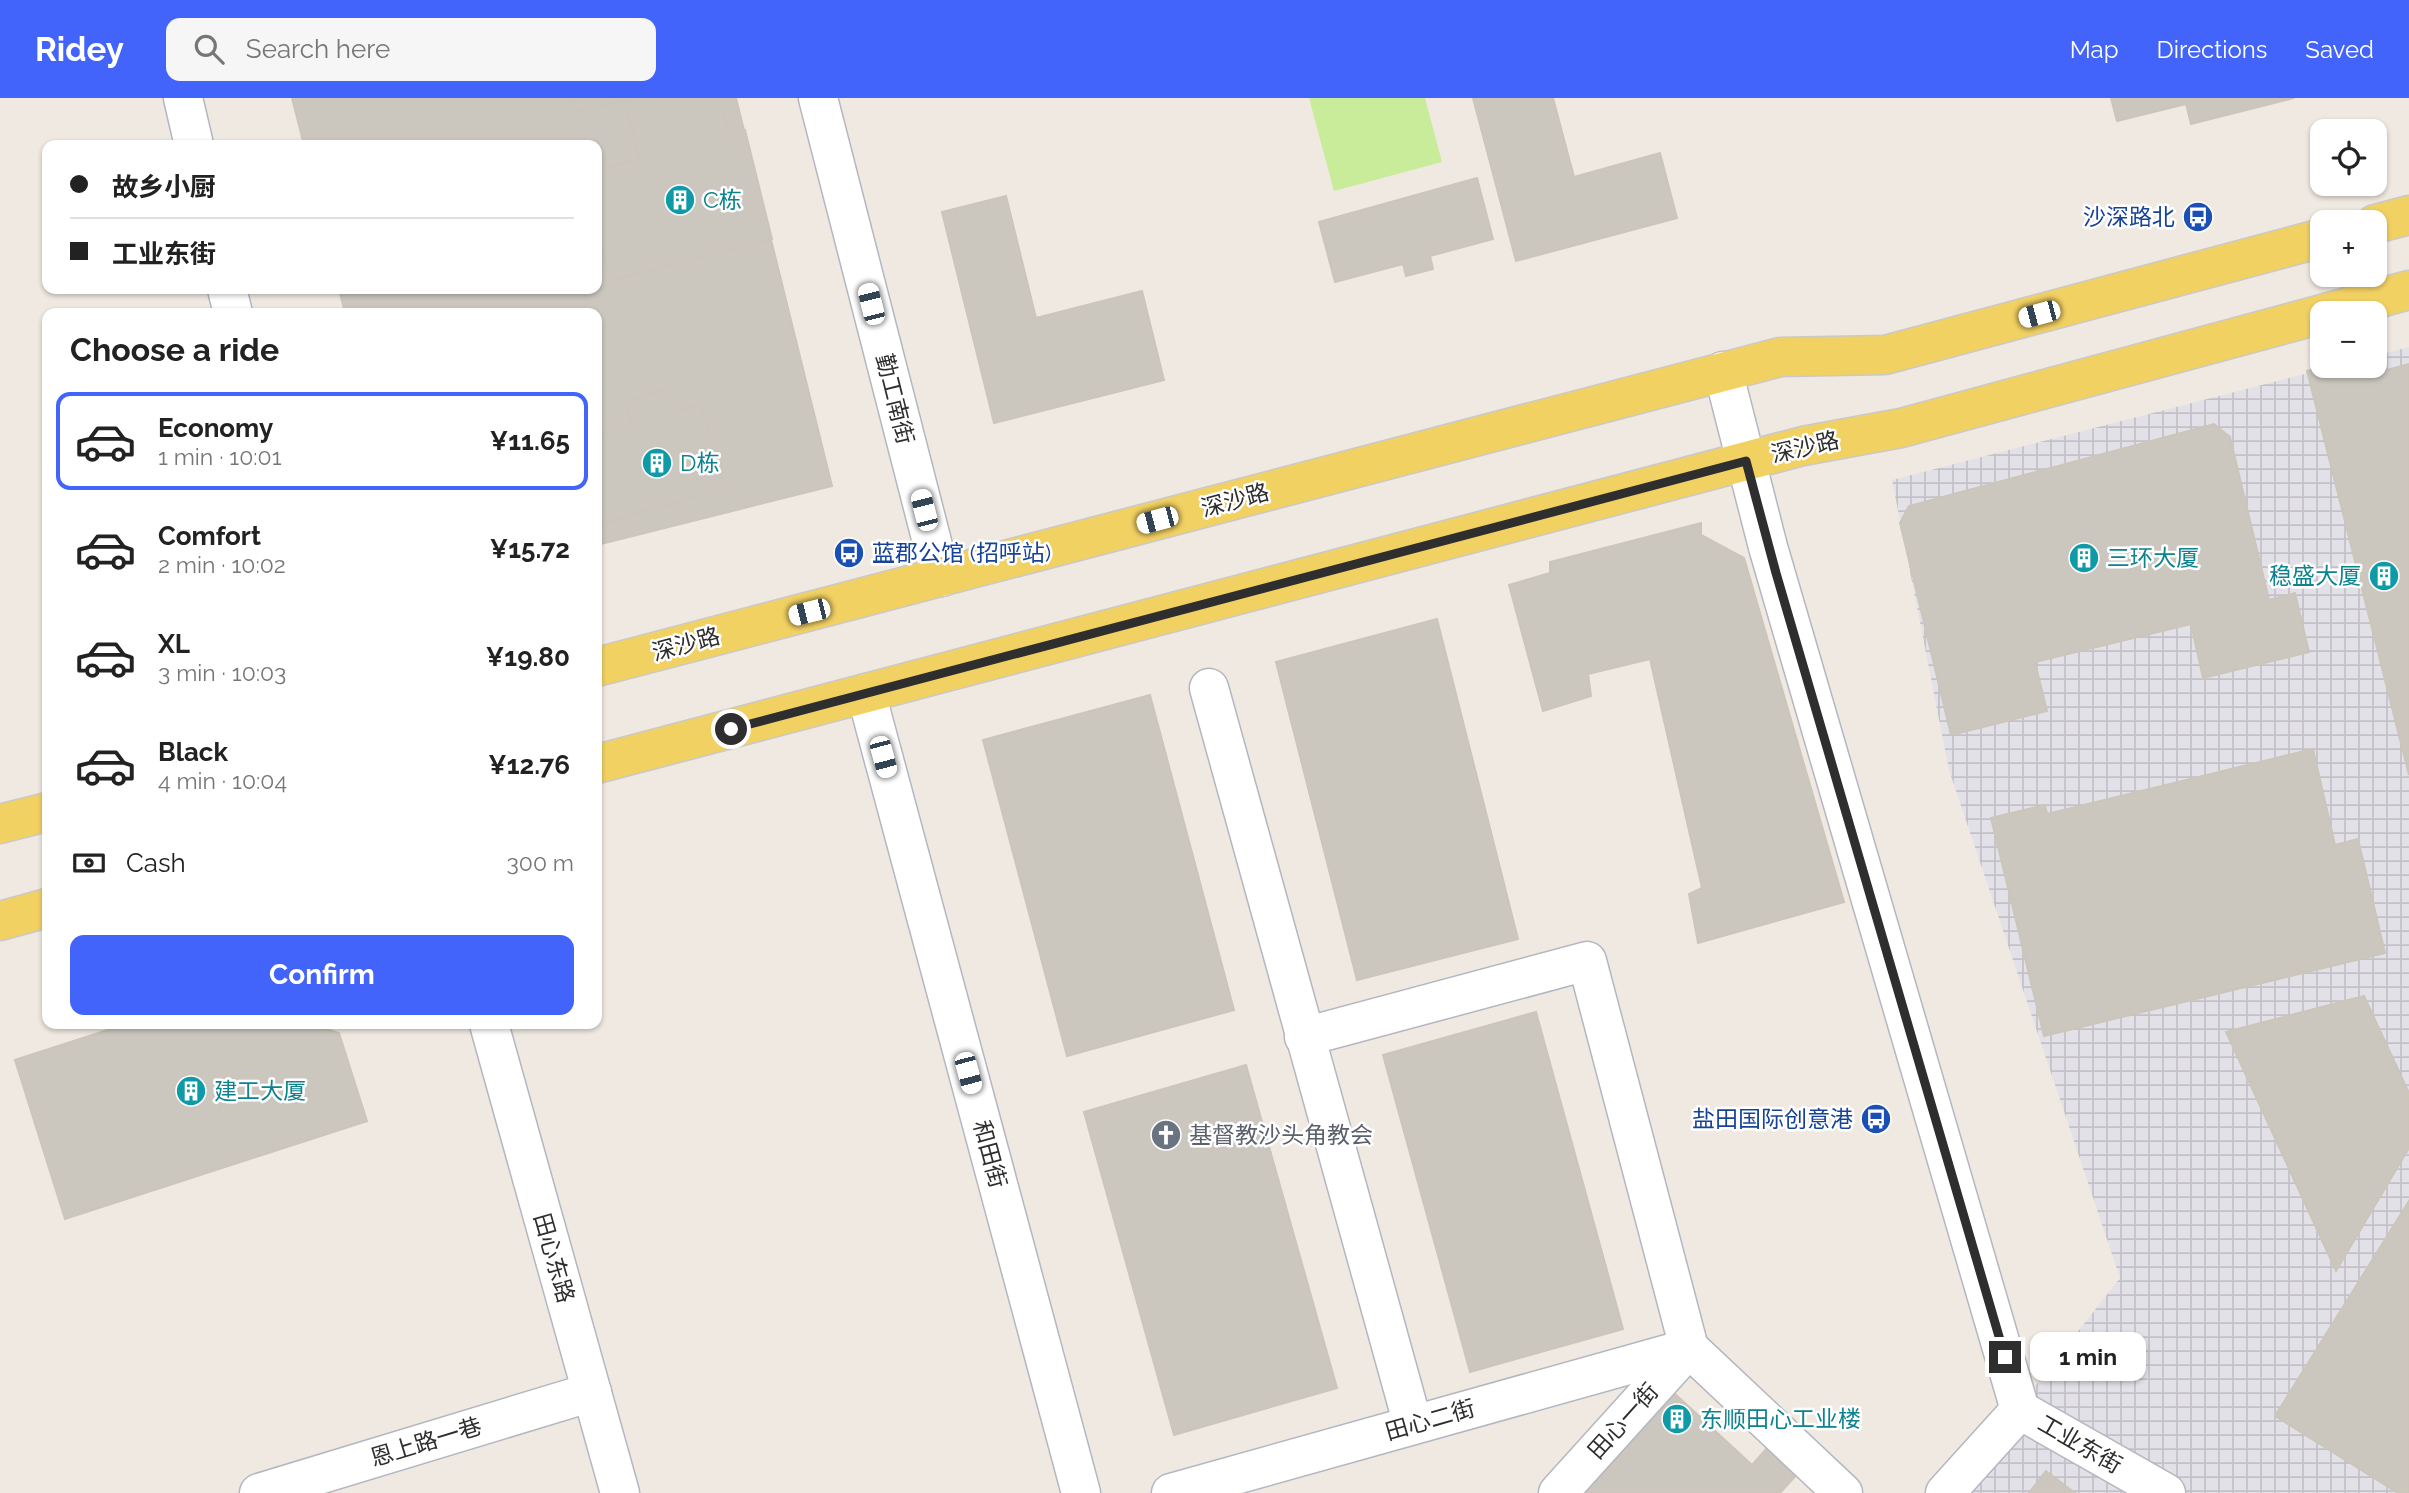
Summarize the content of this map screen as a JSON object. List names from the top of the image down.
{
  "streets": {
    "main road": ["深沙路"],
    "street": [
      "勤工南街",
      "和田街",
      "田心东路",
      "田心二街",
      "田心一街",
      "恩上路一巷",
      "工业东街"
    ]
  },
  "crossings": [
    ["勤工南街", "深沙路"],
    ["深沙路", "和田街"],
    ["深沙路", "工业东街"],
    ["田心东路", "恩上路一巷"],
    ["田心二街", "田心一街"]
  ],
  "places": {
    "building": [
      "C栋",
      "D栋",
      "三环大厦",
      "稳盛大厦",
      "建工大厦",
      "东顺田心工业楼"
    ],
    "bus stop": ["沙深路北", "蓝郡公馆 (招呼站)", "盐田国际创意港"],
    "church": ["基督教沙头角教会"]
  },
  "page": {
    "header": "Ridey",
    "search": "Search here",
    "nav": ["Map", "Directions", "Saved"],
    "map_buttons": ["+", "−"],
    "banner": ["故乡小厨", "工业东街"],
    "heading": "Choose a ride",
    "list": [
      {
        "name": "Economy",
        "note": "1 min · 10:01",
        "value": "¥11.65"
      },
      {
        "name": "Comfort",
        "note": "2 min · 10:02",
        "value": "¥15.72"
      },
      {
        "name": "XL",
        "note": "3 min · 10:03",
        "value": "¥19.80"
      },
      {
        "name": "Black",
        "note": "4 min · 10:04",
        "value": "¥12.76"
      }
    ],
    "pay": ["Cash", "300 m"],
    "buttons": "Confirm",
    "bubble": "1 min"
  }
}
